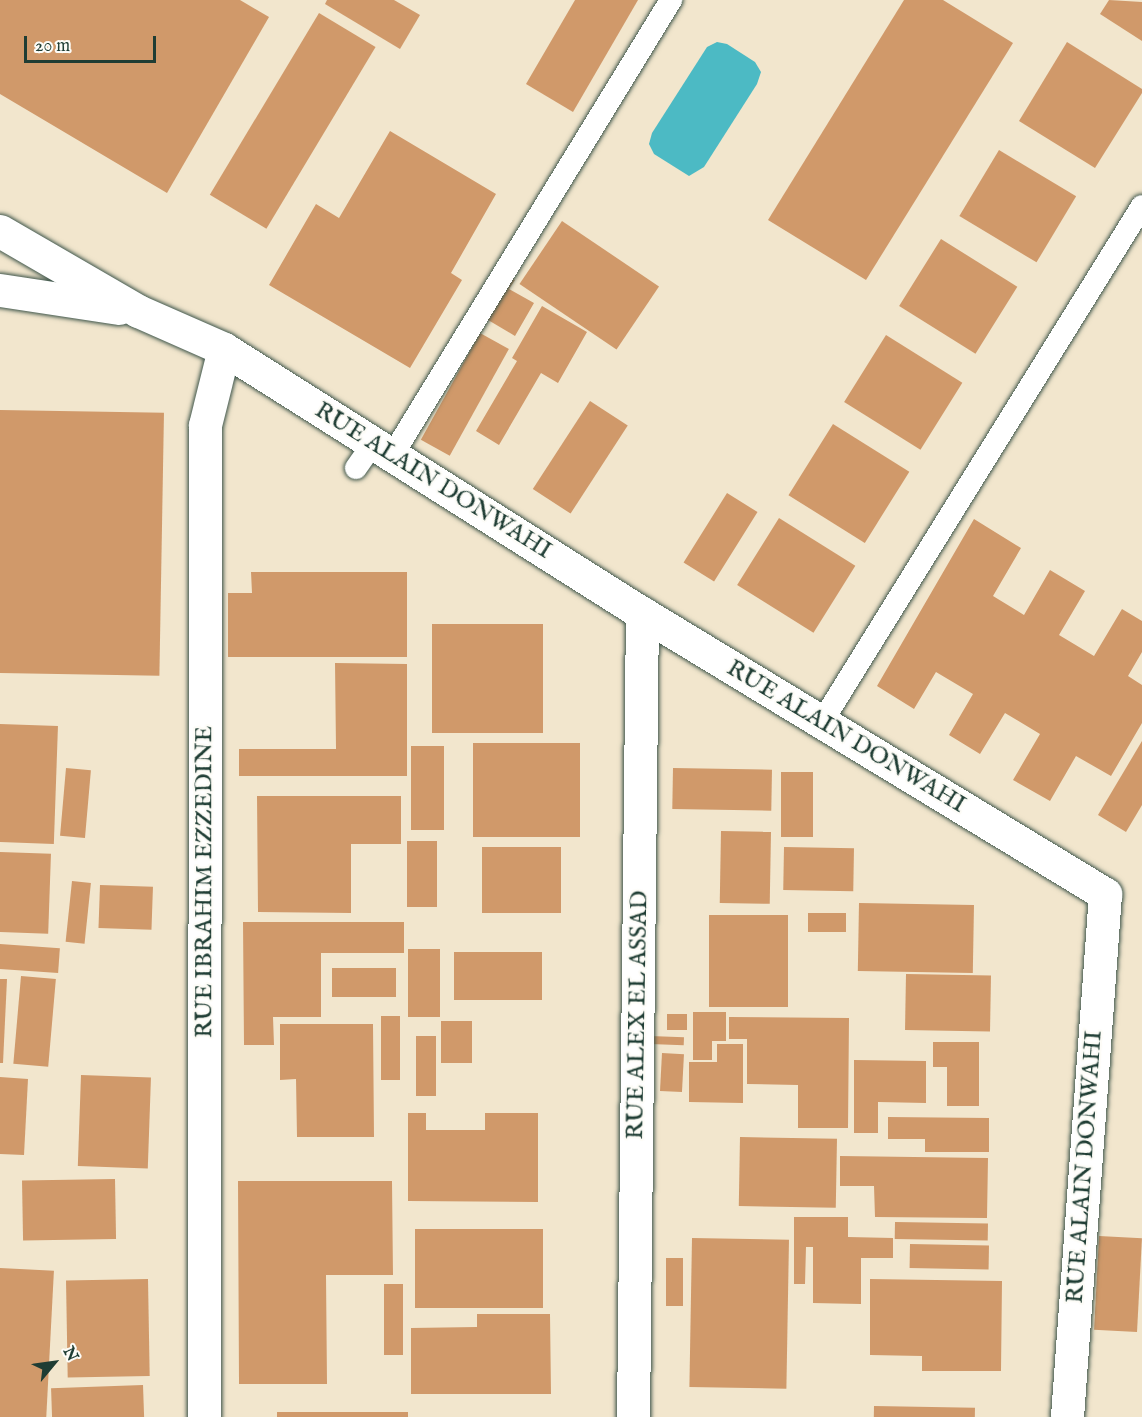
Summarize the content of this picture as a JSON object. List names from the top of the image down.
{
  "streets": {
    "street": ["RUE ALAIN DONWAHI", "RUE IBRAHIM EZZEDINE", "RUE ALEX EL ASSAD"]
  },
  "crossings": [
    ["RUE ALAIN DONWAHI", "RUE IBRAHIM EZZEDINE"],
    ["RUE ALAIN DONWAHI", "RUE ALEX EL ASSAD"]
  ],
  "scale_bar": "20 m",
  "north": "top right"
}
